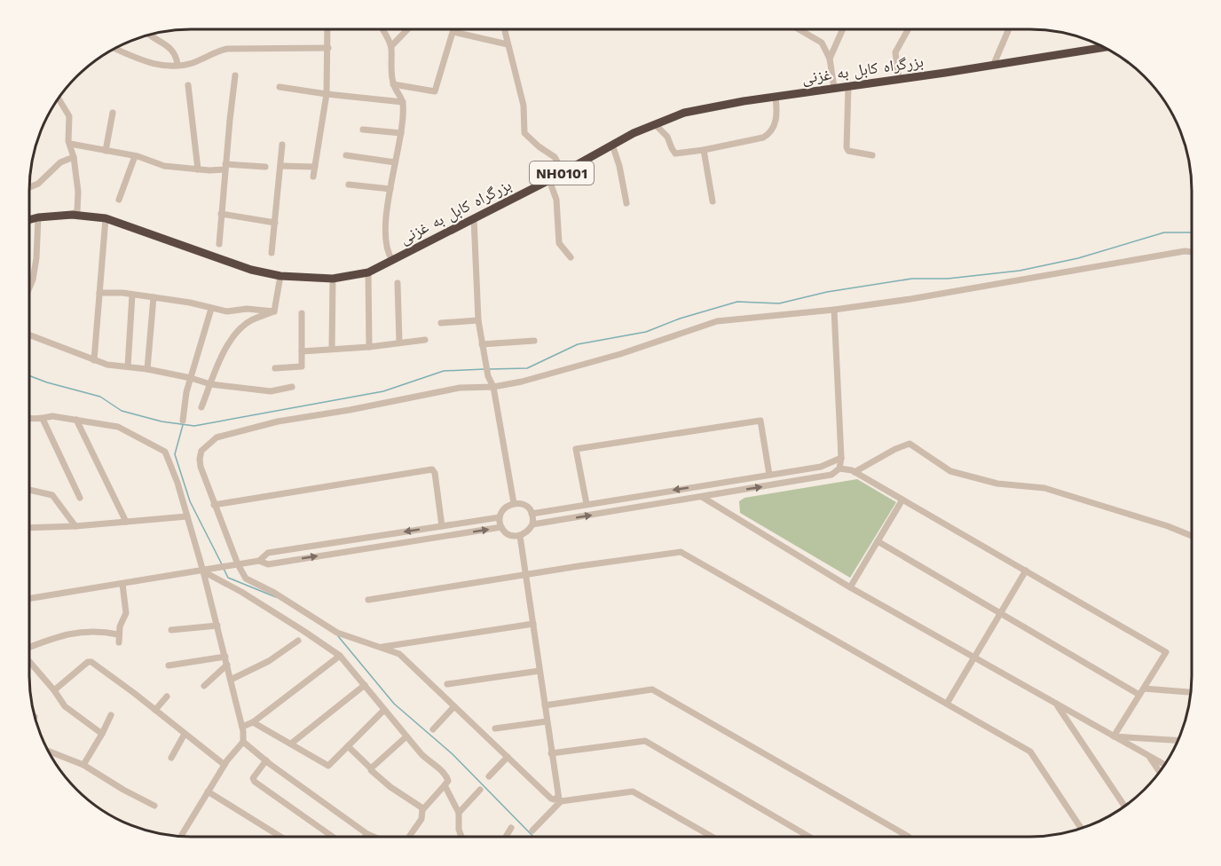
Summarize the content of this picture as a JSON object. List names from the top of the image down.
{
  "streets": {
    "highway": ["بزرگراه کابل به غزنی", "NH0101"]
  }
}
